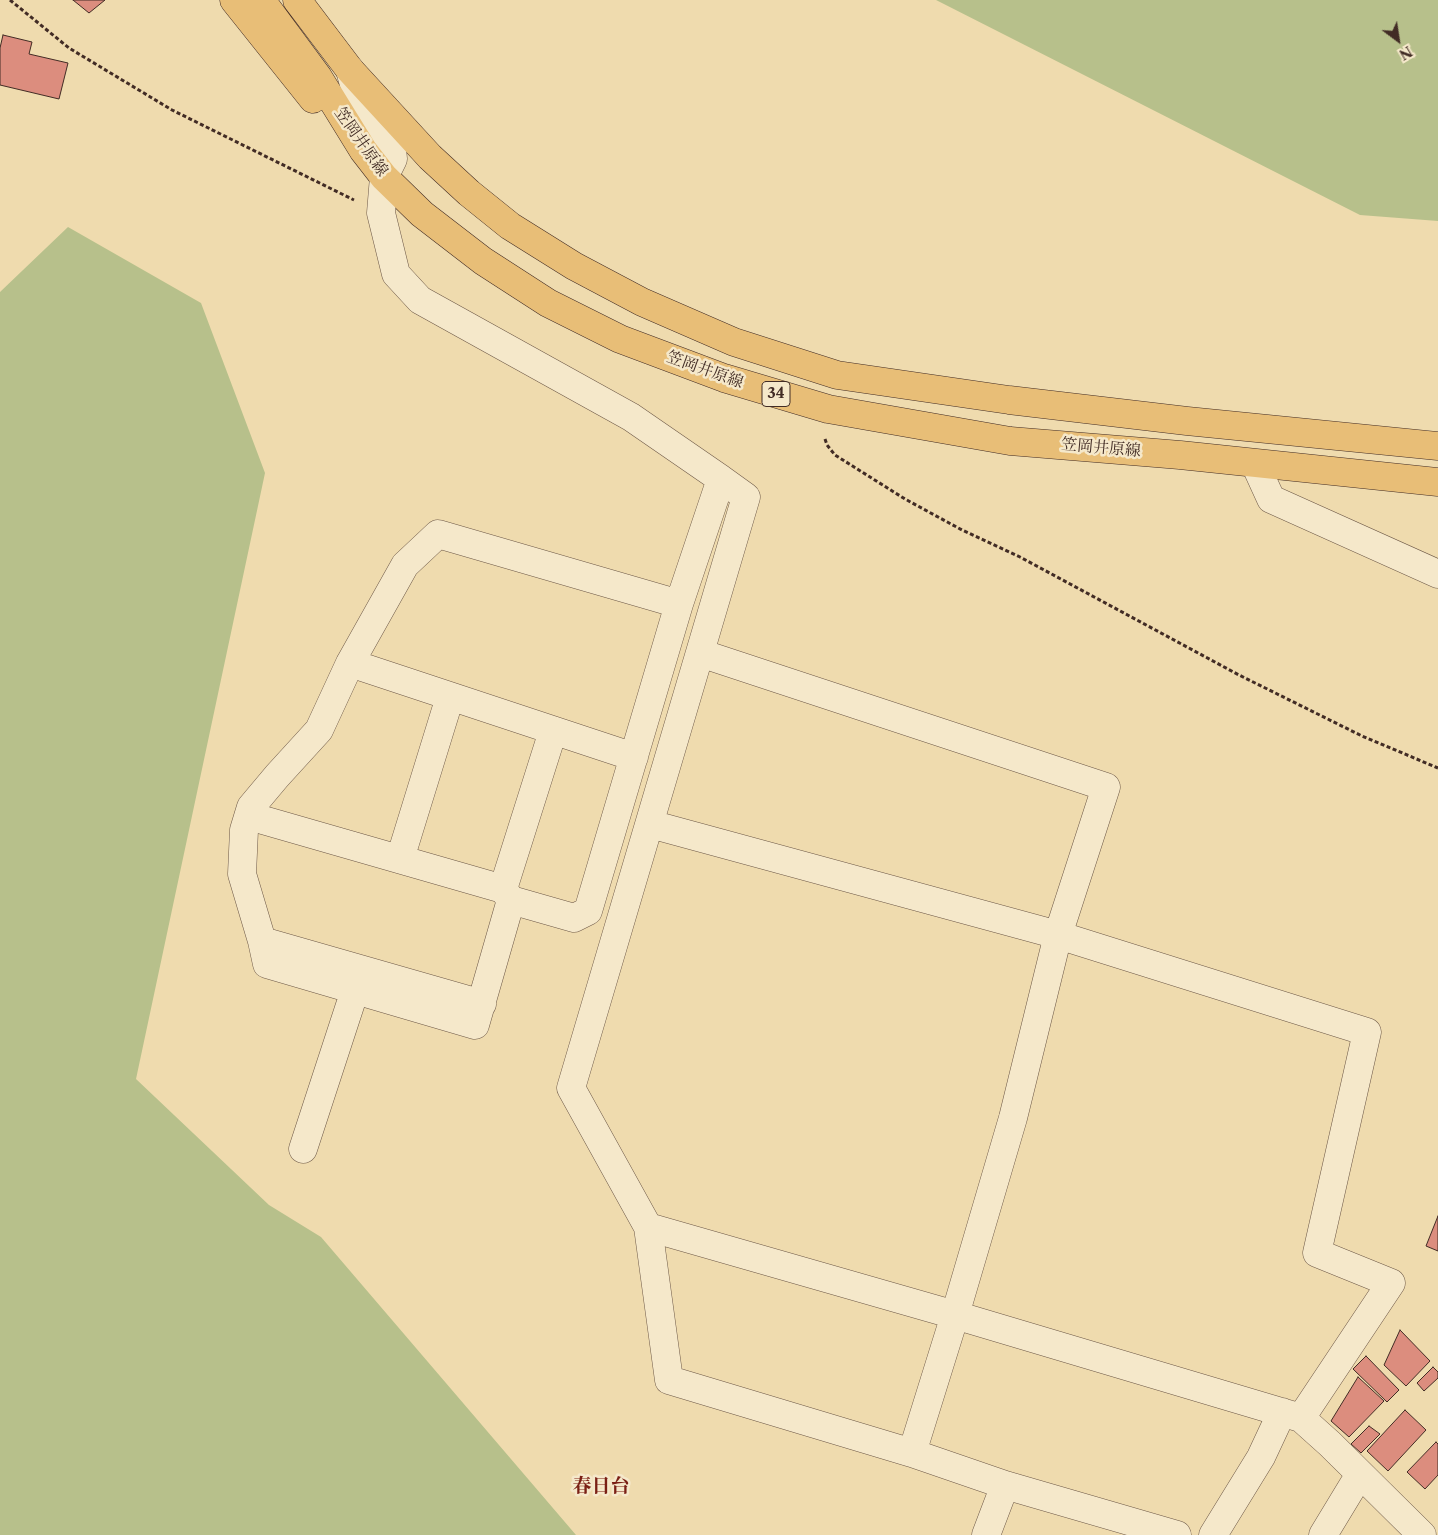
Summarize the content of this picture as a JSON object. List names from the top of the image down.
{
  "streets": {
    "main road": ["笠岡井原線", "34"]
  },
  "districts": ["春日台"],
  "north": "bottom right"
}
